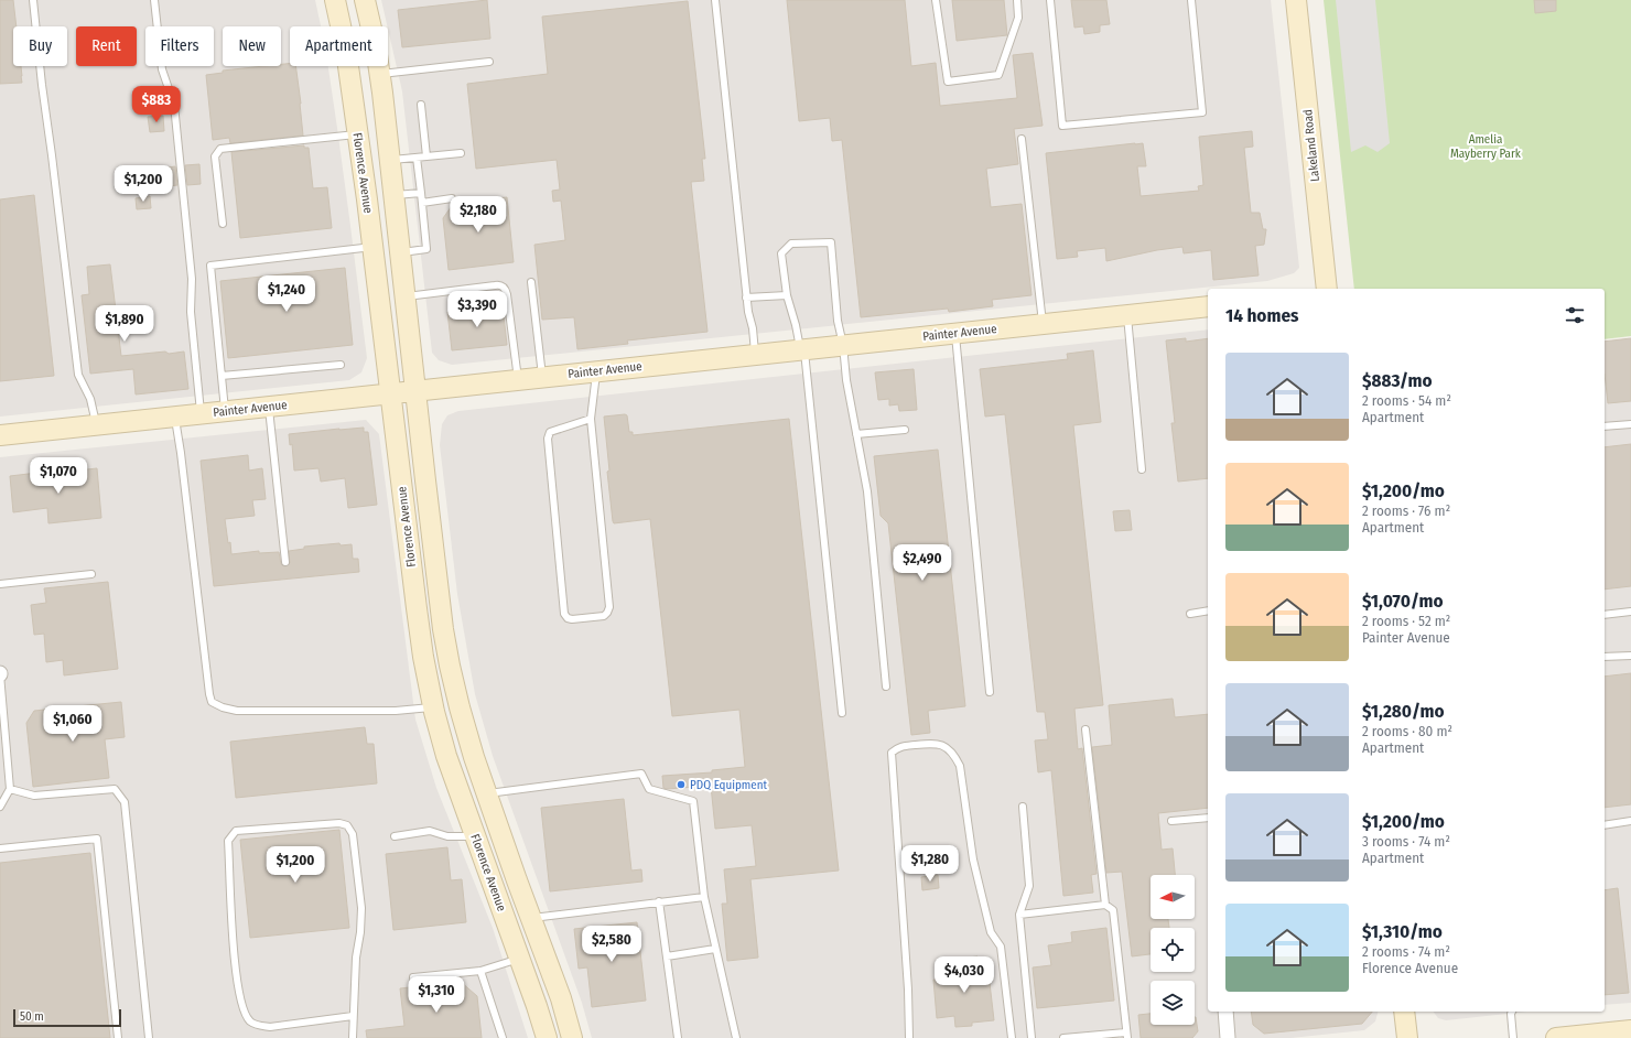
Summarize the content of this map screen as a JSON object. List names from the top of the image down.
{
  "streets": {
    "main road": ["Lakeland Road", "Florence Avenue", "Painter Avenue"]
  },
  "crossings": [
    ["Florence Avenue", "Painter Avenue"]
  ],
  "parks": ["Amelia Mayberry Park"],
  "places": ["PDQ Equipment"],
  "scale_bar": "50 m",
  "north": "left",
  "page": {
    "chip": [
      "Buy",
      "Rent",
      "Filters",
      "New",
      "Apartment"
    ],
    "price": [
      "$883",
      "$1,200",
      "$2,180",
      "$1,240",
      "$3,390",
      "$1,890",
      "$1,070",
      "$2,490",
      "$1,060",
      "$1,280",
      "$1,200",
      "$2,580",
      "$4,030",
      "$1,310"
    ],
    "heading": "14 homes",
    "list": [
      {
        "name": "$883/mo",
        "note": "2 rooms · 54 m² · Apartment"
      },
      {
        "name": "$1,200/mo",
        "note": "2 rooms · 76 m² · Apartment"
      },
      {
        "name": "$1,070/mo",
        "note": "2 rooms · 52 m² · Painter Avenue"
      },
      {
        "name": "$1,280/mo",
        "note": "2 rooms · 80 m² · Apartment"
      },
      {
        "name": "$1,200/mo",
        "note": "3 rooms · 74 m² · Apartment"
      },
      {
        "name": "$1,310/mo",
        "note": "2 rooms · 74 m² · Florence Avenue"
      }
    ],
    "scale": "50 m"
  }
}
